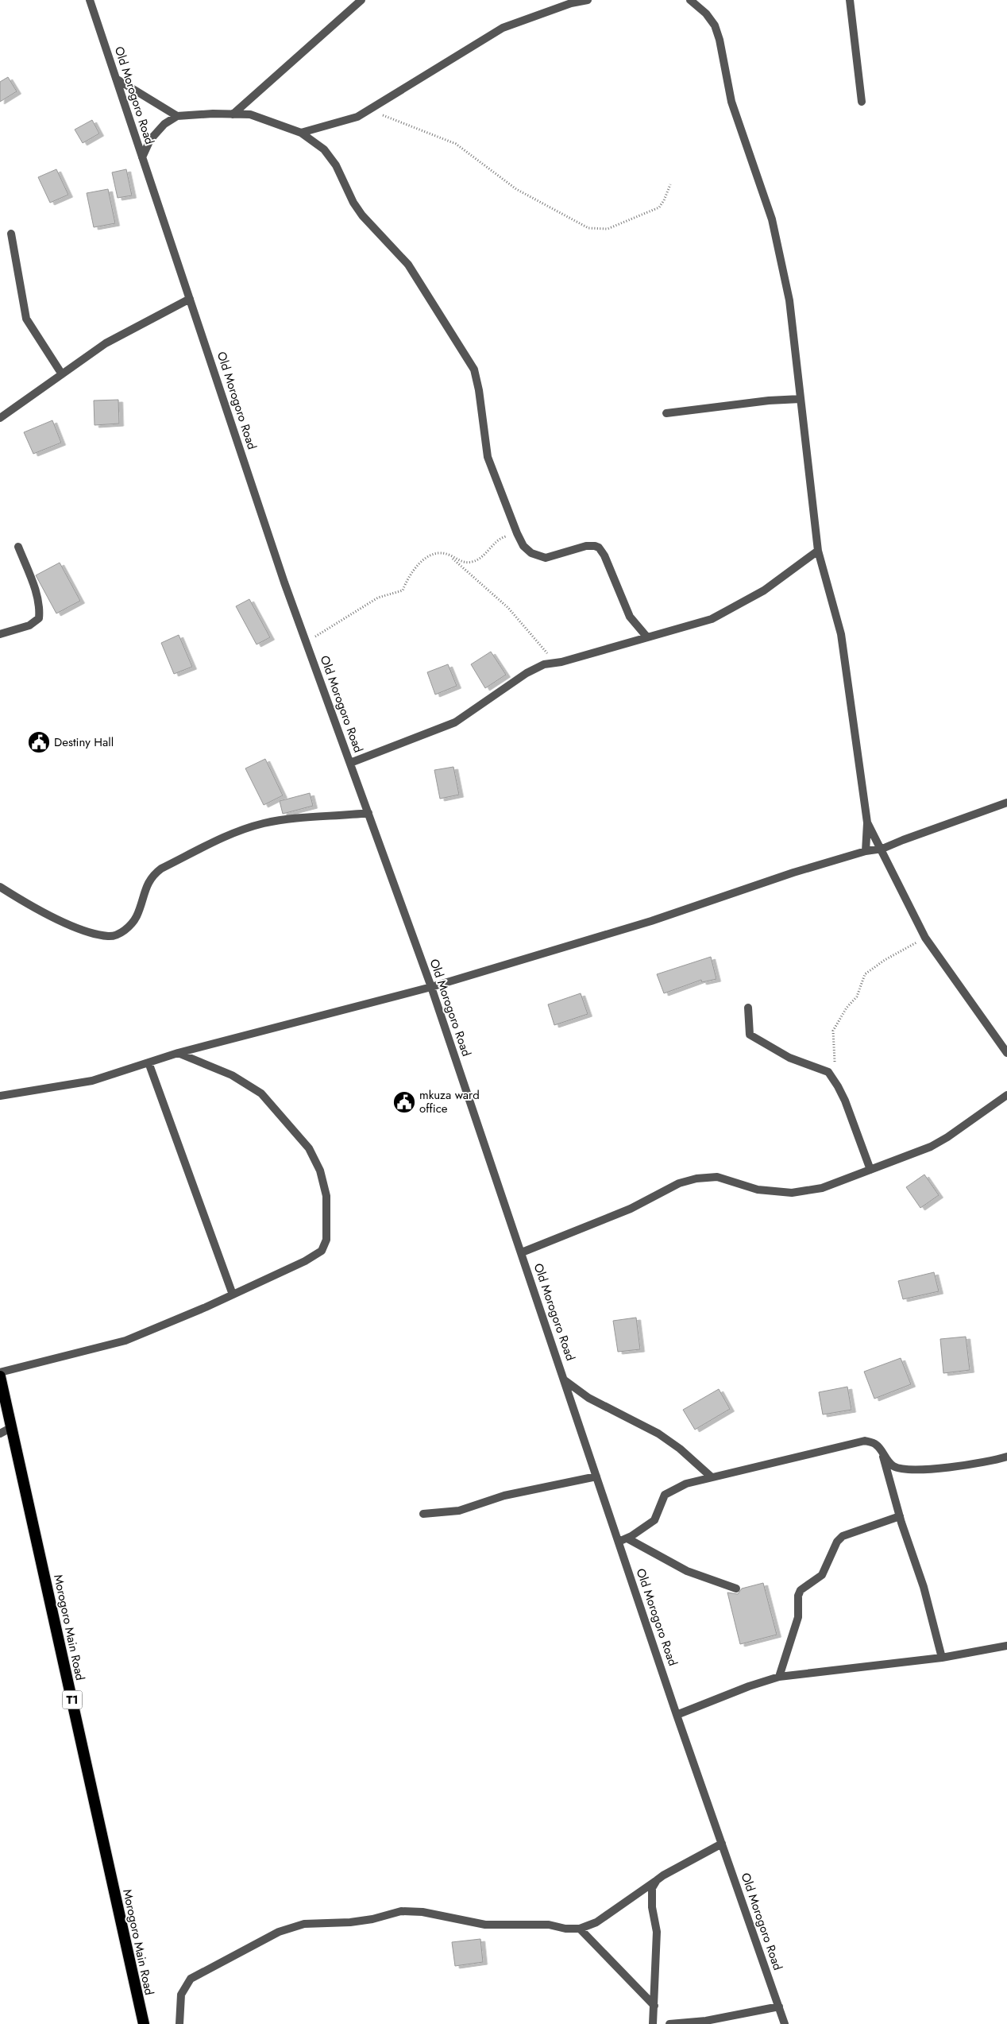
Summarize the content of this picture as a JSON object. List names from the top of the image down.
{
  "streets": {
    "highway": ["Morogoro Main Road", "T1"],
    "street": ["Old Morogoro Road"]
  },
  "places": {
    "public building": ["Destiny Hall", "mkuza ward office"]
  }
}
